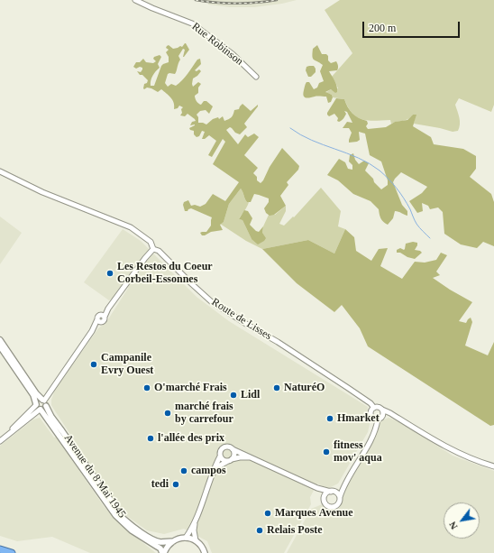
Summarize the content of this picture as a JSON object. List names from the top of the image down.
{
  "streets": {
    "main road": ["Avenue du 8 Mai 1945"],
    "street": ["Rue Robinson", "Route de Lisses"]
  },
  "places": [
    "Les Restos du Coeur Corbeil-Essonnes",
    "Campanile Evry Ouest",
    "O'marché Frais",
    "NaturéO",
    "Lidl",
    "marché frais by carrefour",
    "Hmarket",
    "l'allée des prix",
    "fitness mov' aqua",
    "campos",
    "tedi",
    "Marques Avenue",
    "Relais Poste"
  ],
  "scale_bar": "200 m",
  "north": "bottom left"
}
